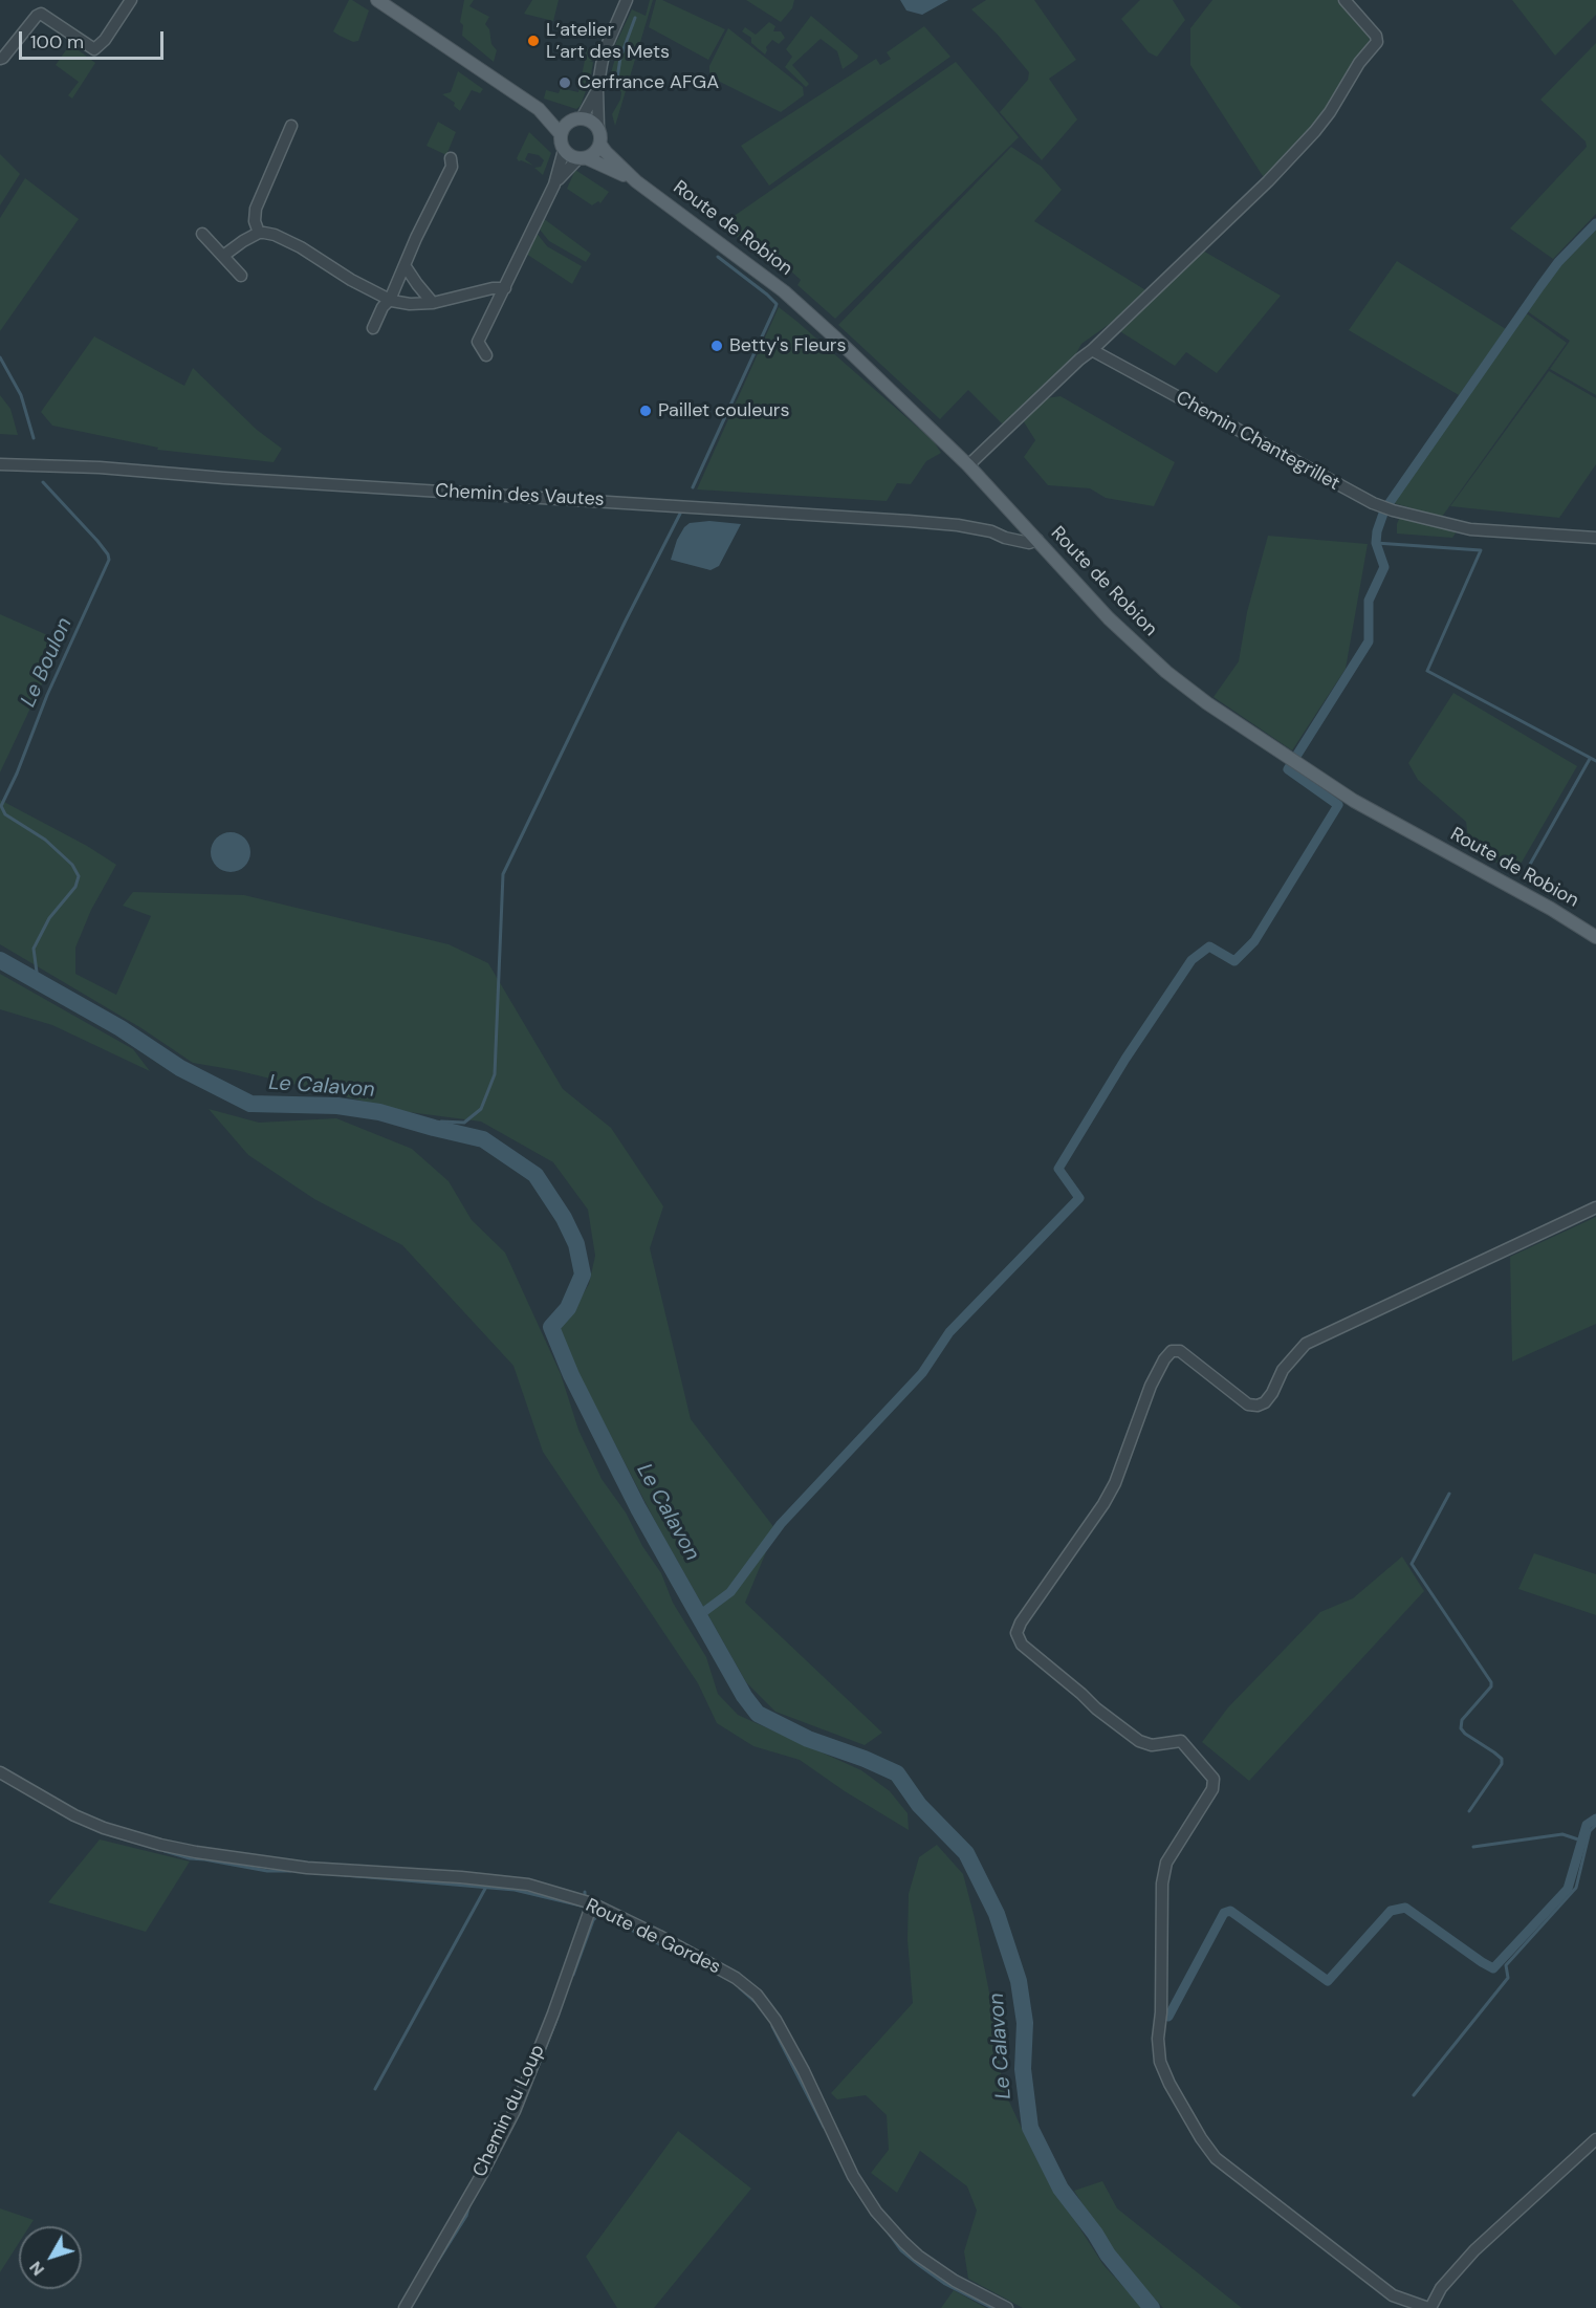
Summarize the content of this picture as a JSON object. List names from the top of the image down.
{
  "streets": {
    "main road": ["Route de Robion"],
    "street": [
      "Chemin Chantegrillet",
      "Chemin des Vautes",
      "Route de Gordes",
      "Chemin du Loup"
    ]
  },
  "crossings": [
    ["Route de Robion", "Chemin des Vautes"],
    ["Route de Gordes", "Chemin du Loup"]
  ],
  "water": ["Le Boulon", "Le Calavon"],
  "places": [
    "L’atelier L’art des Mets",
    "Cerfrance AFGA",
    "Betty's Fleurs",
    "Paillet couleurs"
  ],
  "scale_bar": "100 m",
  "north": "bottom left"
}
